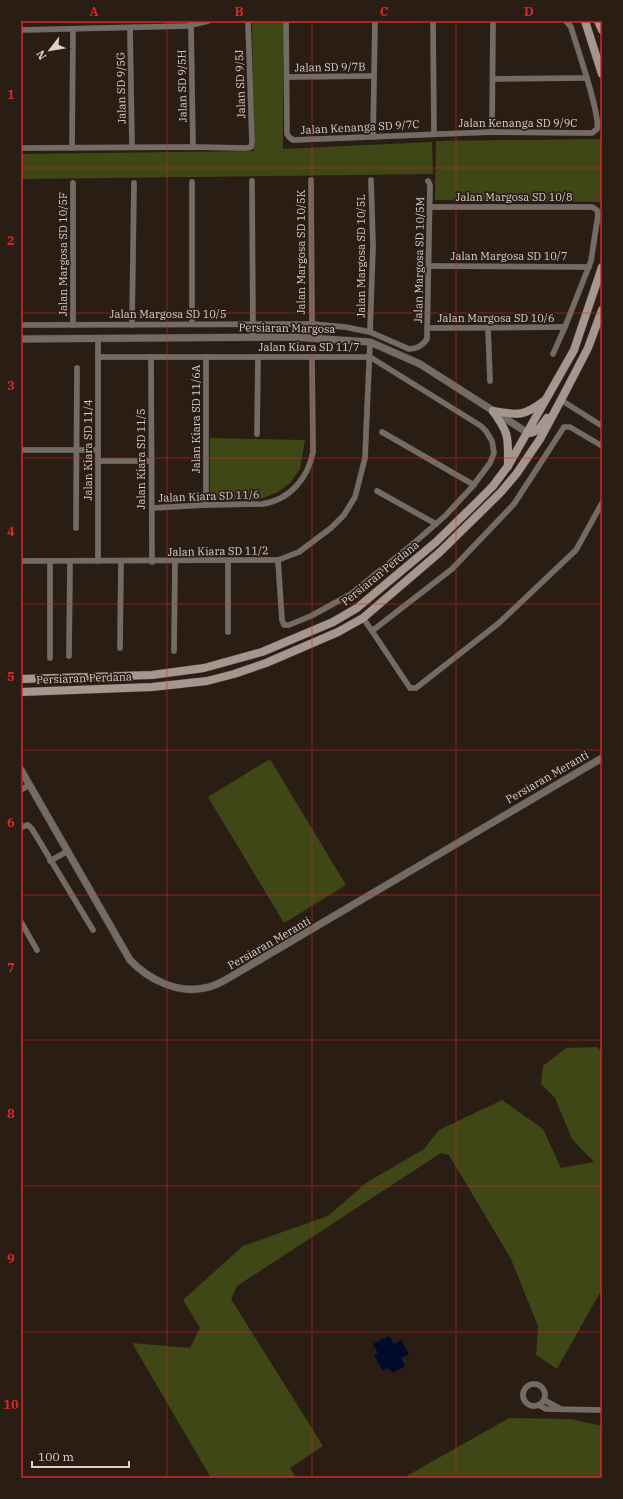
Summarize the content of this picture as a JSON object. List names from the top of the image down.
{
  "streets": {
    "main road": ["Persiaran Perdana"],
    "street": [
      "Jalan SD 9/7B",
      "Jalan SD 9/5J",
      "Jalan SD 9/5H",
      "Jalan SD 9/5G",
      "Jalan Kenanga SD 9/9C",
      "Jalan Kenanga SD 9/7C",
      "Jalan Margosa SD 10/8",
      "Jalan Margosa SD 10/5K",
      "Jalan Margosa SD 10/5F",
      "Jalan Margosa SD 10/5L",
      "Jalan Margosa SD 10/7",
      "Jalan Margosa SD 10/5M",
      "Jalan Margosa SD 10/5",
      "Jalan Margosa SD 10/6",
      "Persiaran Margosa",
      "Jalan Kiara SD 11/7",
      "Jalan Kiara SD 11/6A",
      "Jalan Kiara SD 11/4",
      "Jalan Kiara SD 11/5",
      "Jalan Kiara SD 11/6",
      "Jalan Kiara SD 11/2",
      "Persiaran Meranti"
    ]
  },
  "crossings": [
    ["Jalan SD 9/7B", "Jalan Kenanga SD 9/7C"],
    ["Jalan SD 9/5J", "Jalan SD 9/5H"],
    ["Jalan Kenanga SD 9/9C", "Jalan Kenanga SD 9/7C"],
    ["Jalan Margosa SD 10/8", "Jalan Margosa SD 10/7"],
    ["Jalan Margosa SD 10/8", "Jalan Margosa SD 10/5M"],
    ["Jalan Margosa SD 10/5K", "Jalan Margosa SD 10/5"],
    ["Jalan Margosa SD 10/5F", "Jalan Margosa SD 10/5"],
    ["Jalan Margosa SD 10/5L", "Jalan Margosa SD 10/5"],
    ["Jalan Margosa SD 10/7", "Jalan Margosa SD 10/5M"],
    ["Jalan Margosa SD 10/5M", "Jalan Margosa SD 10/5"],
    ["Jalan Margosa SD 10/5M", "Jalan Margosa SD 10/6"],
    ["Persiaran Margosa", "Jalan Kiara SD 11/4"],
    ["Persiaran Margosa", "Jalan Kiara SD 11/2"],
    ["Persiaran Margosa", "Persiaran Perdana"],
    ["Jalan Kiara SD 11/7", "Jalan Kiara SD 11/6A"],
    ["Jalan Kiara SD 11/7", "Jalan Kiara SD 11/4"],
    ["Jalan Kiara SD 11/7", "Jalan Kiara SD 11/5"],
    ["Jalan Kiara SD 11/7", "Jalan Kiara SD 11/6"],
    ["Jalan Kiara SD 11/7", "Jalan Kiara SD 11/2"],
    ["Jalan Kiara SD 11/6A", "Jalan Kiara SD 11/6"],
    ["Jalan Kiara SD 11/4", "Jalan Kiara SD 11/2"],
    ["Jalan Kiara SD 11/5", "Jalan Kiara SD 11/6"],
    ["Jalan Kiara SD 11/5", "Jalan Kiara SD 11/2"]
  ],
  "scale_bar": "100 m",
  "north": "bottom left",
  "grid": {
    "columns": [
      "A",
      "B",
      "C",
      "D"
    ],
    "rows": [
      "1",
      "2",
      "3",
      "4",
      "5",
      "6",
      "7",
      "8",
      "9",
      "10"
    ]
  }
}
